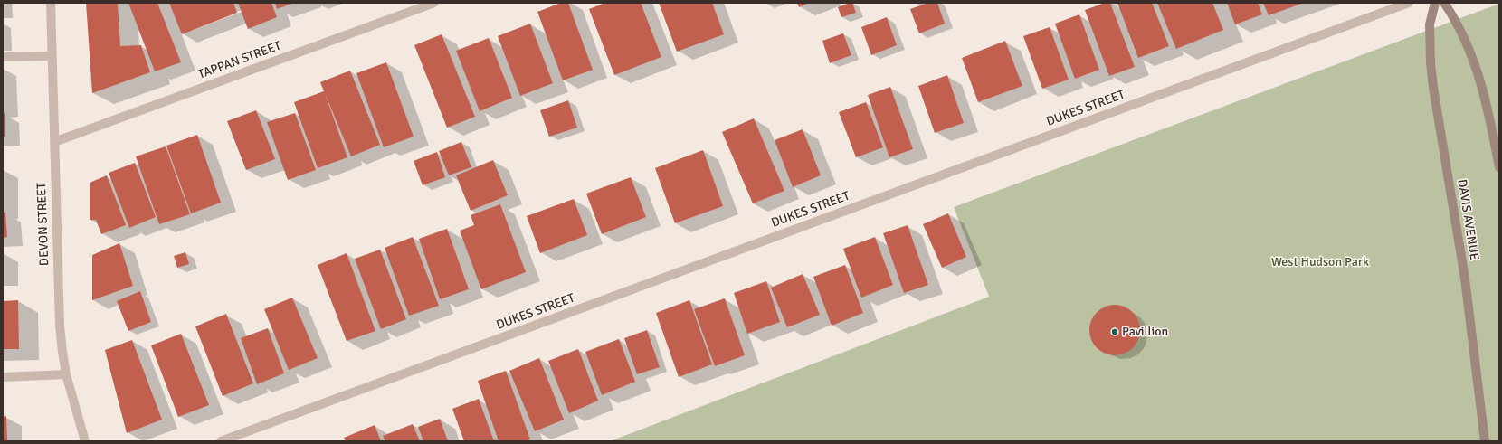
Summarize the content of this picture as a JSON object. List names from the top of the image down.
{
  "streets": {
    "street": [
      "TAPPAN STREET",
      "DUKES STREET",
      "DAVIS AVENUE",
      "DEVON STREET"
    ]
  },
  "crossings": [
    ["TAPPAN STREET", "DEVON STREET"]
  ],
  "parks": ["West Hudson Park"],
  "places": ["Pavillion"]
}
